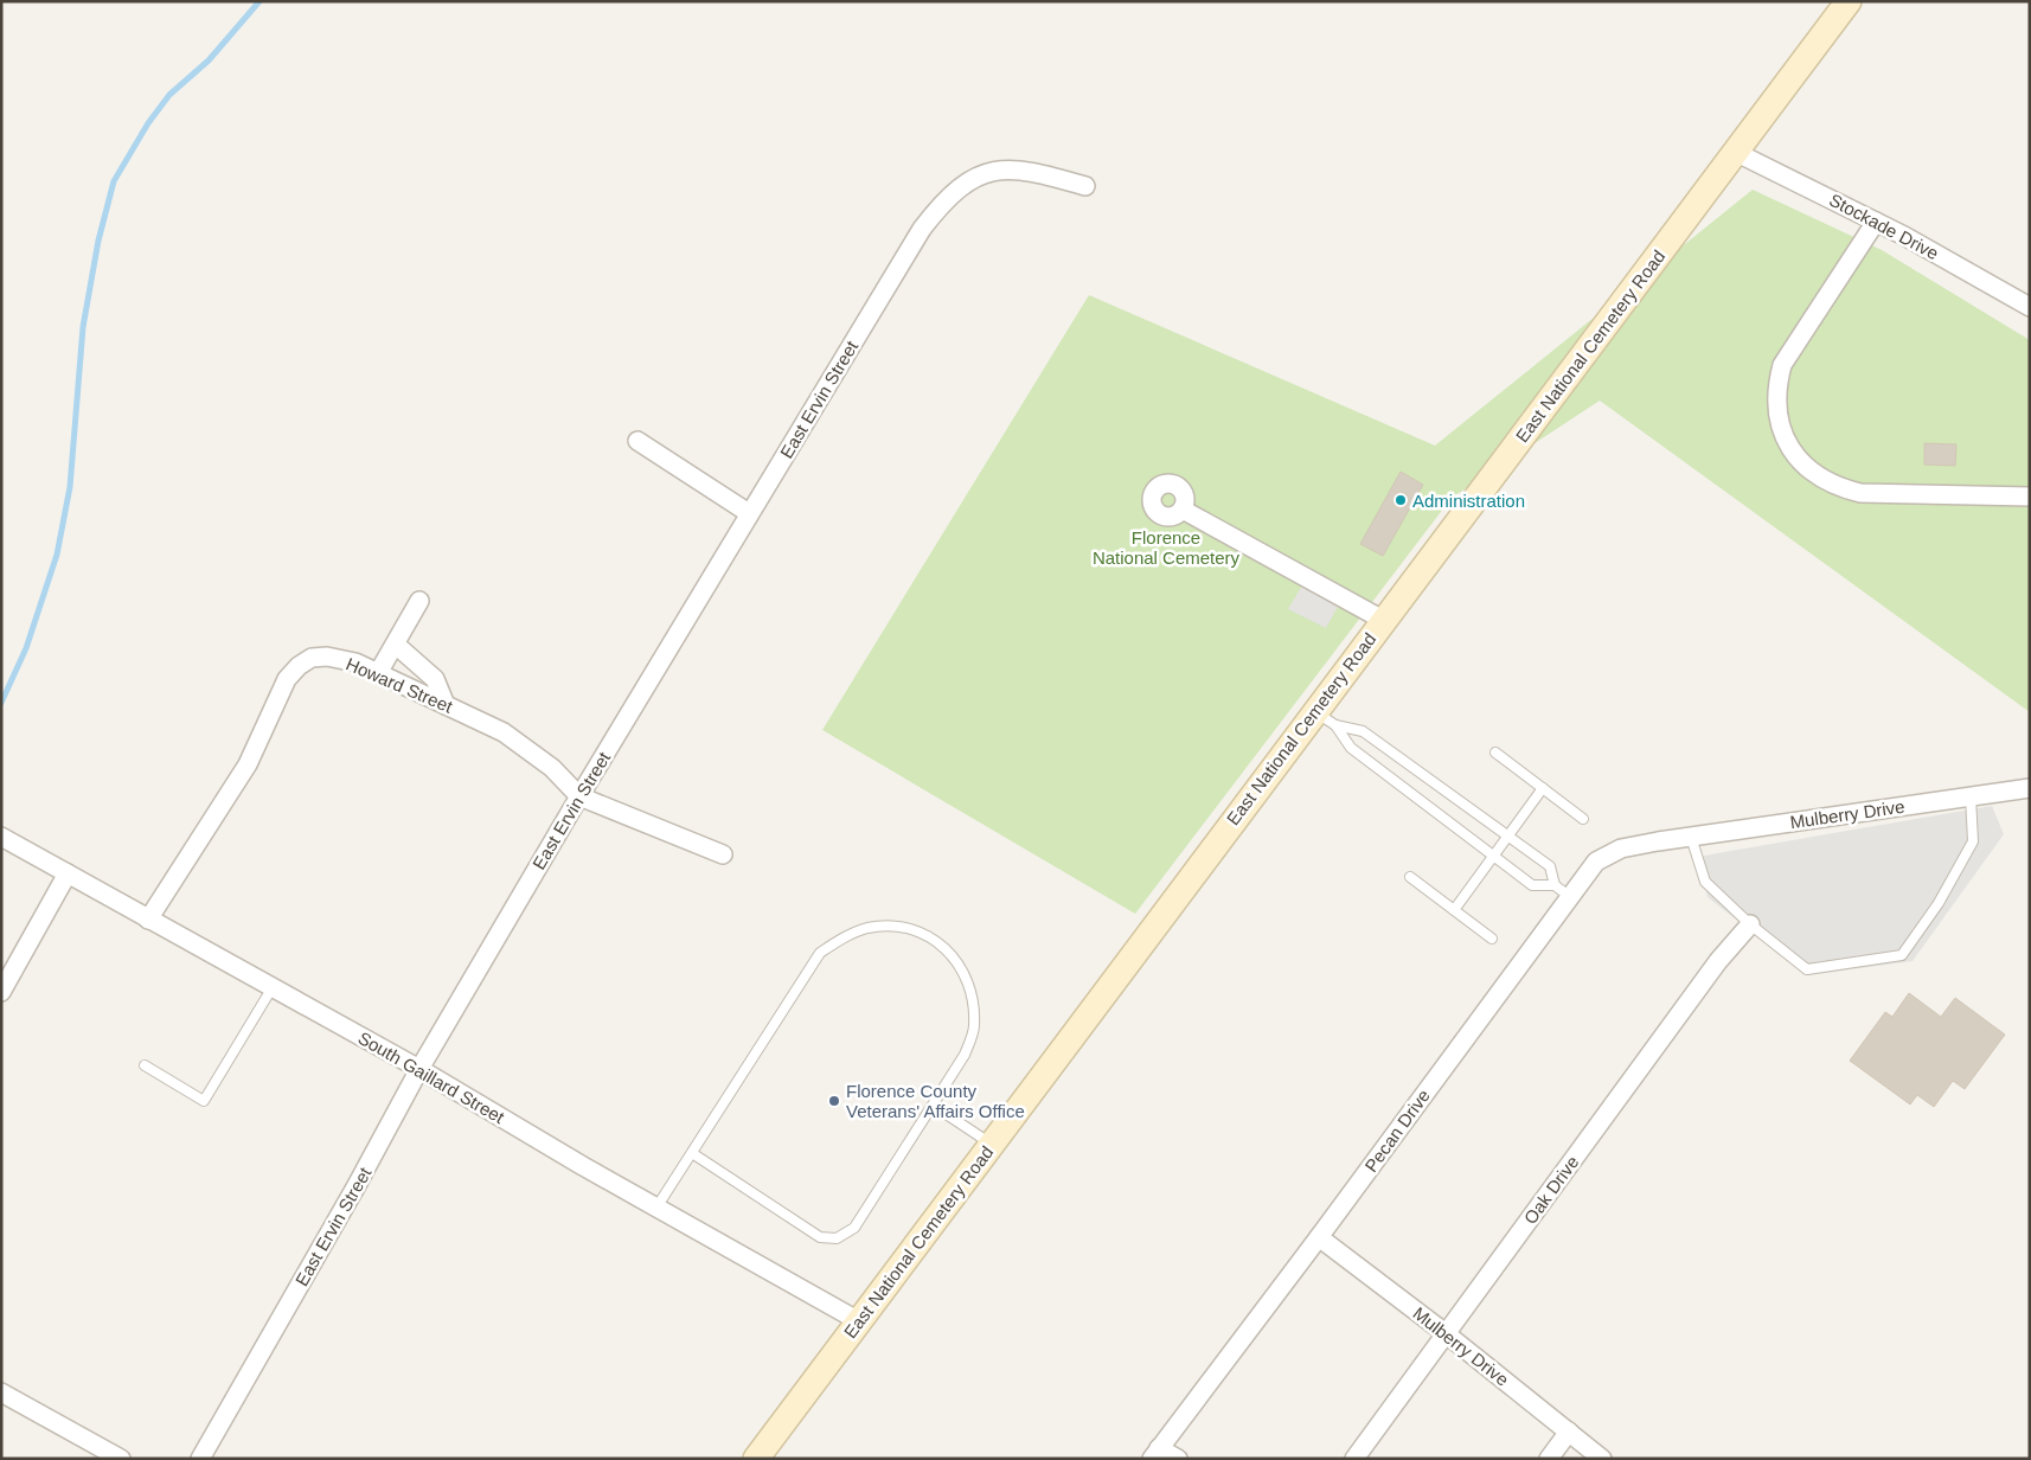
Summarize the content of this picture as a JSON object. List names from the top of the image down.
{
  "streets": {
    "street": [
      "Stockade Drive",
      "East National Cemetery Road",
      "East Ervin Street",
      "Howard Street",
      "Mulberry Drive",
      "South Gaillard Street",
      "Pecan Drive",
      "Oak Drive"
    ]
  },
  "crossings": [
    ["Stockade Drive", "East National Cemetery Road"],
    ["East National Cemetery Road", "South Gaillard Street"],
    ["East Ervin Street", "Howard Street"],
    ["East Ervin Street", "South Gaillard Street"],
    ["Howard Street", "South Gaillard Street"],
    ["Mulberry Drive", "Pecan Drive"],
    ["Mulberry Drive", "Oak Drive"]
  ],
  "parks": ["Florence National Cemetery"],
  "places": ["Administration", "Florence County Veterans' Affairs Office"]
}
